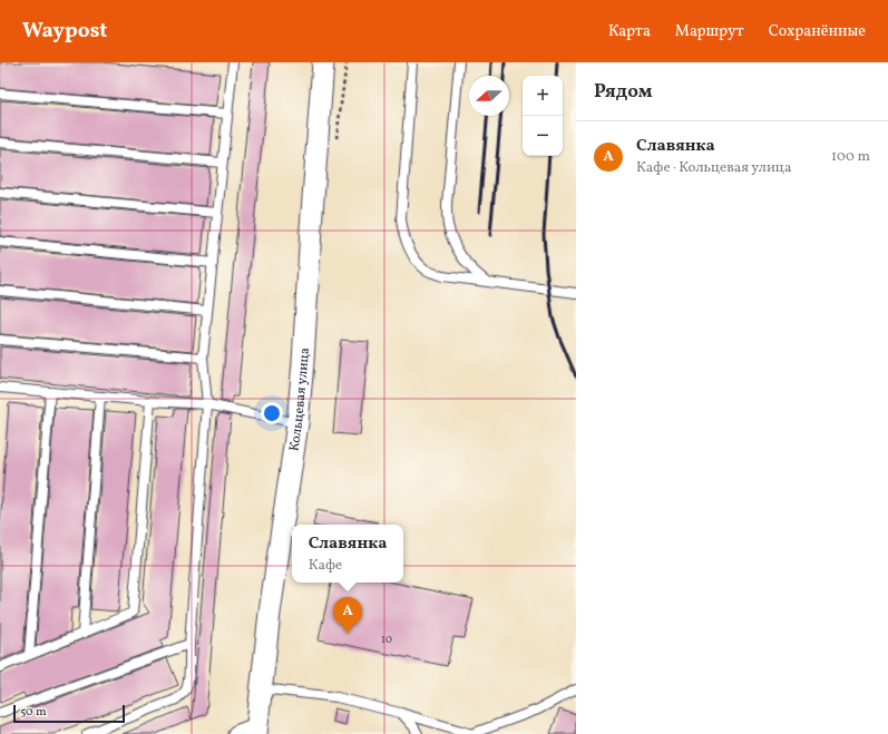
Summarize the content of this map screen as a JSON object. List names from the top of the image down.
{
  "streets": {
    "street": ["Кольцевая улица"]
  },
  "house_numbers": ["10"],
  "scale_bar": "50 m",
  "north": "left",
  "page": {
    "header": "Waypost",
    "nav": ["Карта", "Маршрут", "Сохранённые"],
    "heading": "Рядом",
    "map_buttons": ["+", "−"],
    "list": [
      {
        "mark": "A",
        "name": "Славянка",
        "note": "Кафе · Кольцевая улица",
        "value": "100 m"
      }
    ],
    "popup": ["Славянка", "Кафе"],
    "pins": "A",
    "scale": "50 m"
  }
}
